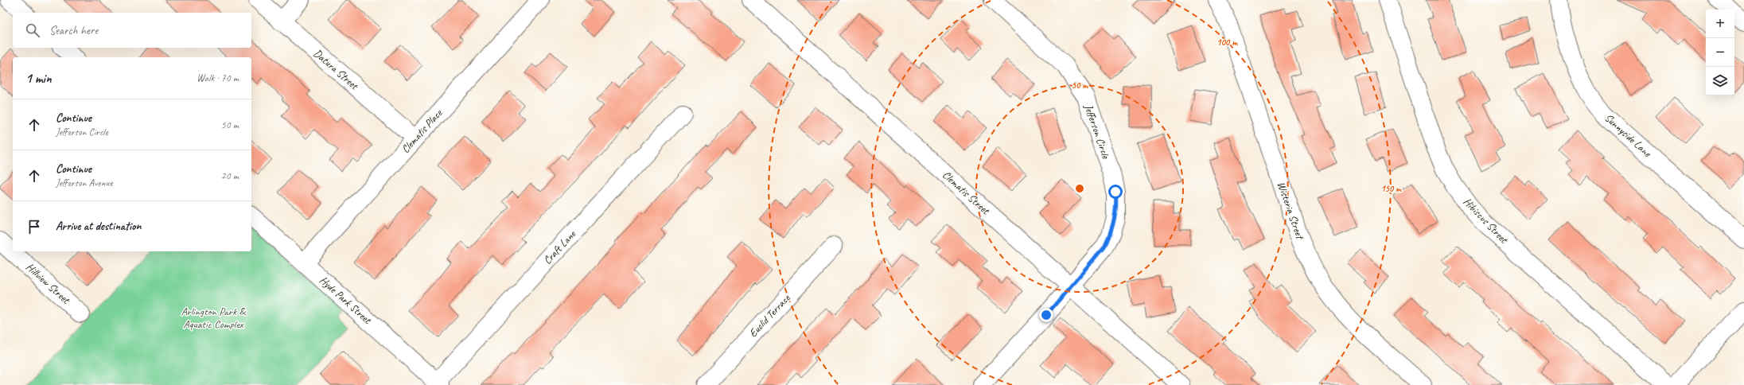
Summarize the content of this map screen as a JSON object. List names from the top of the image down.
{
  "streets": {
    "street": [
      "Datura Street",
      "Clematis Place",
      "Jefferson Circle",
      "Sunnyside Lane",
      "Clematis Street",
      "Wisteria Street",
      "Hibiscus Street",
      "Craft Lane",
      "Hillview Street",
      "Hyde Park Street",
      "Euclid Terrace"
    ]
  },
  "crossings": [
    ["Datura Street", "Clematis Place"],
    ["Clematis Place", "Hyde Park Street"],
    ["Jefferson Circle", "Clematis Street"],
    ["Craft Lane", "Hyde Park Street"]
  ],
  "parks": ["Arlington Park & Aquatic Complex"],
  "page": {
    "map_buttons": ["+", "−"],
    "search": "Search here",
    "heading": ["1 min", "Walk · 70 m"],
    "list": [
      ["Continue", "Jefferson Circle", "50 m"],
      ["Continue", "Jefferson Avenue", "20 m"],
      "Arrive at destination"
    ]
  },
  "rings": ["100 m", "50 m", "150 m"]
}
